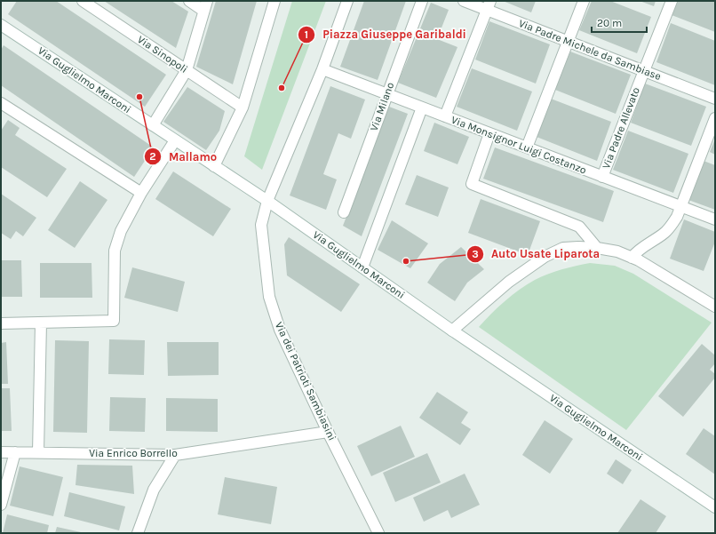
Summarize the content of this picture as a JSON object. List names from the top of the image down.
{
  "streets": {
    "street": [
      "Via Padre Michele da Sambiase",
      "Via Sinopoli",
      "Via Guglielmo Marconi",
      "Via Milano",
      "Via Padre Allevato",
      "Via Monsignor Luigi Costanzo",
      "Via dei Patrioti Sambiasini",
      "Via Enrico Borrello"
    ]
  },
  "crossings": [
    ["Via Padre Michele da Sambiase", "Via Padre Allevato"],
    ["Via Guglielmo Marconi", "Via dei Patrioti Sambiasini"],
    ["Via Milano", "Via Monsignor Luigi Costanzo"],
    ["Via Padre Allevato", "Via Monsignor Luigi Costanzo"],
    ["Via Monsignor Luigi Costanzo", "Via dei Patrioti Sambiasini"],
    ["Via dei Patrioti Sambiasini", "Via Enrico Borrello"]
  ],
  "places": ["Piazza Giuseppe Garibaldi", "Mallamo", "Auto Usate Liparota"],
  "scale_bar": "20 m"
}
